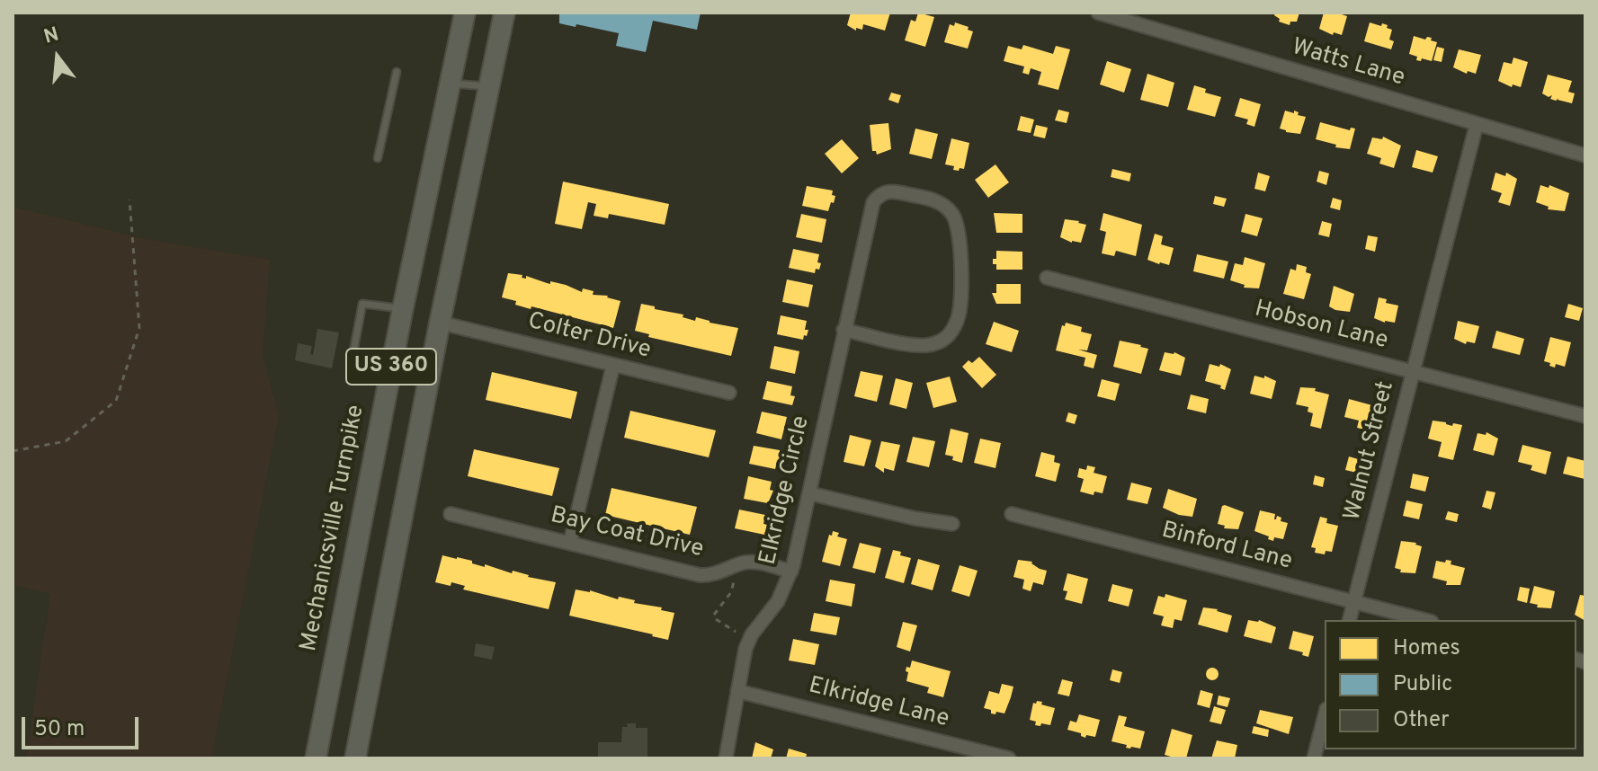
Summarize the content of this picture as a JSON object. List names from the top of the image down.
{
  "streets": {
    "highway": ["US 360", "Mechanicsville Turnpike"],
    "street": [
      "Watts Lane",
      "Hobson Lane",
      "Colter Drive",
      "Walnut Street",
      "Elkridge Circle",
      "Bay Coat Drive",
      "Binford Lane",
      "Elkridge Lane"
    ]
  },
  "crossings": [
    ["Watts Lane", "Walnut Street"],
    ["Hobson Lane", "Walnut Street"],
    ["Colter Drive", "US 360"],
    ["Walnut Street", "Binford Lane"],
    ["Elkridge Circle", "Bay Coat Drive"],
    ["Elkridge Circle", "Elkridge Lane"]
  ],
  "legend": ["Homes", "Public", "Other"],
  "scale_bar": "50 m",
  "north": "top"
}
